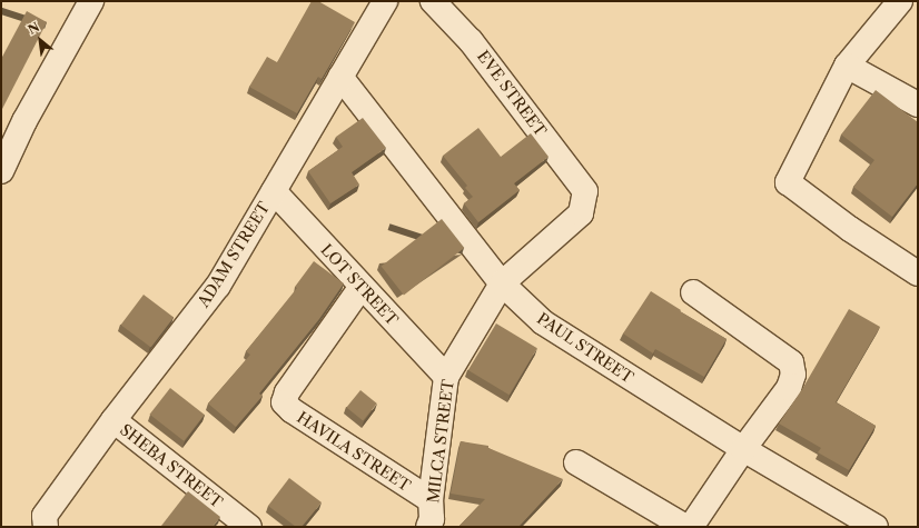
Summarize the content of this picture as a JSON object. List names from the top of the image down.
{
  "streets": {
    "street": [
      "EVE STREET",
      "ADAM STREET",
      "LOT STREET",
      "PAUL STREET",
      "MILCA STREET",
      "HAVILA STREET",
      "SHEBA STREET"
    ]
  },
  "crossings": [
    ["EVE STREET", "MILCA STREET"],
    ["ADAM STREET", "LOT STREET"],
    ["ADAM STREET", "PAUL STREET"],
    ["ADAM STREET", "SHEBA STREET"],
    ["LOT STREET", "MILCA STREET"],
    ["LOT STREET", "HAVILA STREET"],
    ["PAUL STREET", "MILCA STREET"],
    ["MILCA STREET", "HAVILA STREET"]
  ],
  "north": "top left"
}
